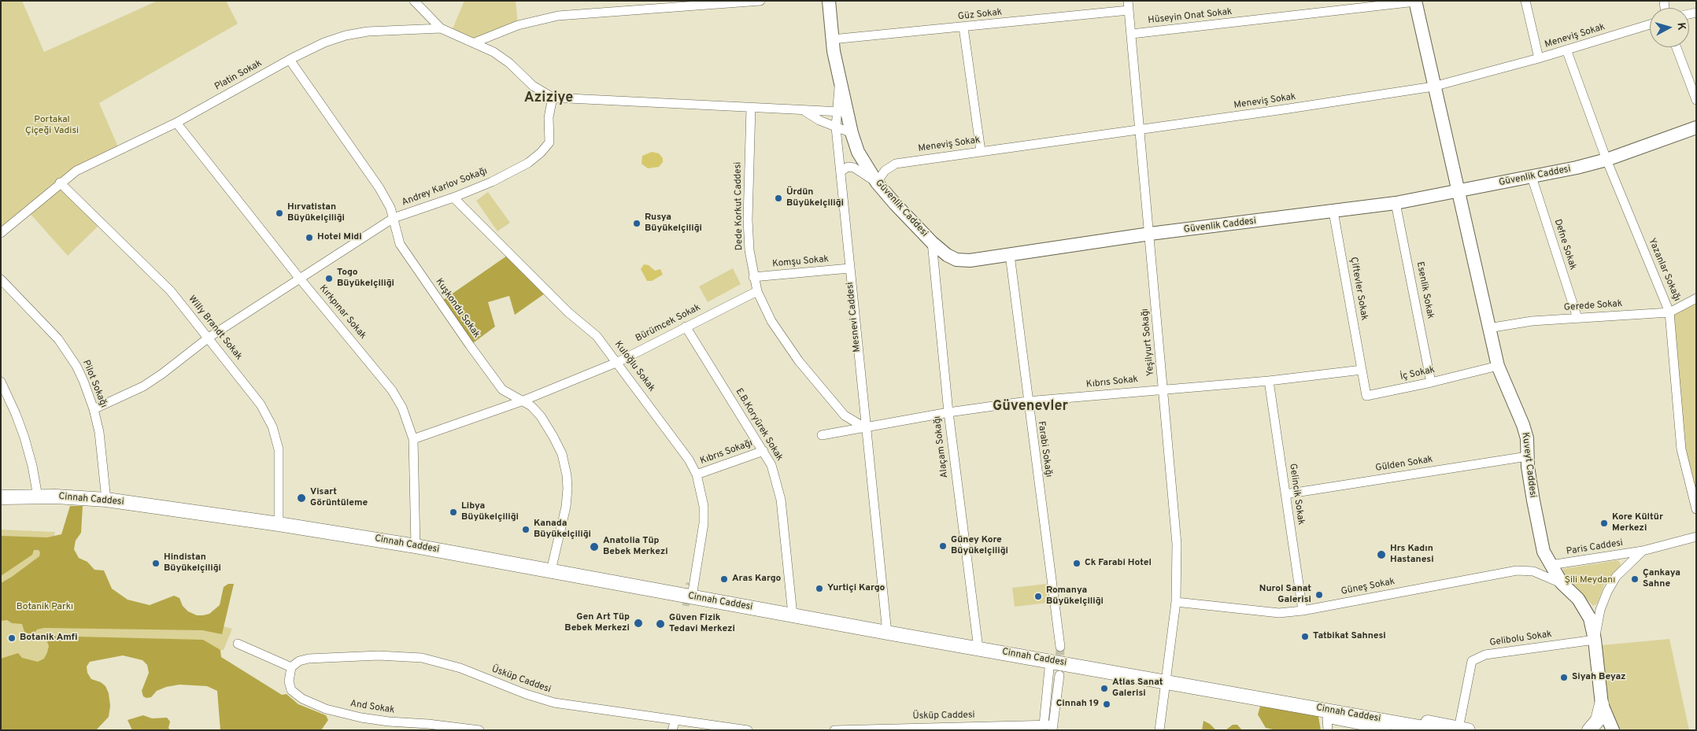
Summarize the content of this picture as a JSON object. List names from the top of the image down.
{
  "streets": {
    "main road": ["Güvenlik Caddesi", "Kuveyt Caddesi", "Cinnah Caddesi"],
    "street": [
      "Güz Sokak",
      "Hüseyin Onat Sokak",
      "Meneviş Sokak",
      "Platin Sokak",
      "Andrey Karlov Sokağı",
      "Dede Korkut Caddesi",
      "Defne Sokak",
      "Komşu Sokak",
      "Yazanlar Sokağı",
      "Çiftevler Sokak",
      "Esenlik Sokak",
      "Gerede Sokak",
      "Kuşkondu Sokak",
      "Kırkpınar Sokak",
      "Mesnevi Caddesi",
      "Bürümcek Sokak",
      "Willy Brandt Sokak",
      "Yeşilyurt Sokağı",
      "Kuloğlu Sokak",
      "İç Sokak",
      "Kıbrıs Sokak",
      "Pilot Sokağı",
      "E.B.Koryürek Sokak",
      "Alaçam Sokağı",
      "Farabi Sokağı",
      "Kıbrıs Sokağı",
      "Gülden Sokak",
      "Gelincik Sokak",
      "Paris Caddesi",
      "Güneş Sokak",
      "Gelibolu Sokak",
      "Üsküp Caddesi",
      "And Sokak"
    ]
  },
  "crossings": [
    ["Güz Sokak", "Güvenlik Caddesi"],
    ["Güz Sokak", "Yeşilyurt Sokağı"],
    ["Hüseyin Onat Sokak", "Yeşilyurt Sokağı"],
    ["Hüseyin Onat Sokak", "Kuveyt Caddesi"],
    ["Meneviş Sokak", "Güvenlik Caddesi"],
    ["Meneviş Sokak", "Yazanlar Sokağı"],
    ["Meneviş Sokak", "Yeşilyurt Sokağı"],
    ["Meneviş Sokak", "Kuveyt Caddesi"],
    ["Platin Sokak", "Kuşkondu Sokak"],
    ["Platin Sokak", "Kırkpınar Sokak"],
    ["Platin Sokak", "Willy Brandt Sokak"],
    ["Güvenlik Caddesi", "Defne Sokak"],
    ["Güvenlik Caddesi", "Yazanlar Sokağı"],
    ["Güvenlik Caddesi", "Çiftevler Sokak"],
    ["Güvenlik Caddesi", "Esenlik Sokak"],
    ["Güvenlik Caddesi", "Mesnevi Caddesi"],
    ["Güvenlik Caddesi", "Yeşilyurt Sokağı"],
    ["Güvenlik Caddesi", "Alaçam Sokağı"],
    ["Güvenlik Caddesi", "Farabi Sokağı"],
    ["Güvenlik Caddesi", "Kuveyt Caddesi"],
    ["Andrey Karlov Sokağı", "Kuşkondu Sokak"],
    ["Andrey Karlov Sokağı", "Kırkpınar Sokak"],
    ["Andrey Karlov Sokağı", "Willy Brandt Sokak"],
    ["Andrey Karlov Sokağı", "Kuloğlu Sokak"],
    ["Andrey Karlov Sokağı", "Pilot Sokağı"],
    ["Dede Korkut Caddesi", "Komşu Sokak"],
    ["Dede Korkut Caddesi", "Mesnevi Caddesi"],
    ["Dede Korkut Caddesi", "Bürümcek Sokak"],
    ["Dede Korkut Caddesi", "Kıbrıs Sokak"],
    ["Defne Sokak", "Gerede Sokak"],
    ["Komşu Sokak", "Mesnevi Caddesi"],
    ["Yazanlar Sokağı", "Gerede Sokak"],
    ["Çiftevler Sokak", "İç Sokak"],
    ["Çiftevler Sokak", "Kıbrıs Sokak"],
    ["Esenlik Sokak", "İç Sokak"],
    ["Gerede Sokak", "Kuveyt Caddesi"],
    ["Kuşkondu Sokak", "Bürümcek Sokak"],
    ["Kuşkondu Sokak", "Cinnah Caddesi"],
    ["Kırkpınar Sokak", "Bürümcek Sokak"],
    ["Kırkpınar Sokak", "Cinnah Caddesi"],
    ["Mesnevi Caddesi", "Kıbrıs Sokak"],
    ["Mesnevi Caddesi", "Cinnah Caddesi"],
    ["Bürümcek Sokak", "Kuloğlu Sokak"],
    ["Bürümcek Sokak", "E.B.Koryürek Sokak"],
    ["Willy Brandt Sokak", "Cinnah Caddesi"],
    ["Yeşilyurt Sokağı", "Kıbrıs Sokak"],
    ["Yeşilyurt Sokağı", "Cinnah Caddesi"],
    ["Yeşilyurt Sokağı", "Güneş Sokak"],
    ["Kuloğlu Sokak", "Kıbrıs Sokağı"],
    ["Kuloğlu Sokak", "Cinnah Caddesi"],
    ["İç Sokak", "Kıbrıs Sokak"],
    ["İç Sokak", "Kuveyt Caddesi"],
    ["Kıbrıs Sokak", "Alaçam Sokağı"],
    ["Kıbrıs Sokak", "Farabi Sokağı"],
    ["Kıbrıs Sokak", "Gelincik Sokak"],
    ["Pilot Sokağı", "Cinnah Caddesi"],
    ["E.B.Koryürek Sokak", "Kıbrıs Sokağı"],
    ["E.B.Koryürek Sokak", "Cinnah Caddesi"],
    ["Alaçam Sokağı", "Cinnah Caddesi"],
    ["Gülden Sokak", "Kuveyt Caddesi"],
    ["Gülden Sokak", "Gelincik Sokak"],
    ["Kuveyt Caddesi", "Paris Caddesi"],
    ["Kuveyt Caddesi", "Güneş Sokak"],
    ["Kuveyt Caddesi", "Gelibolu Sokak"],
    ["Gelincik Sokak", "Güneş Sokak"],
    ["Paris Caddesi", "Gelibolu Sokak"],
    ["Üsküp Caddesi", "And Sokak"]
  ],
  "districts": ["Aziziye", "Güvenevler"],
  "parks": ["Portakal Çiçeği Vadisi", "Şili Meydanı", "Botanik Parkı"],
  "places": [
    "Ürdün Büyükelçiliği",
    "Hırvatistan Büyükelçiliği",
    "Rusya Büyükelçiliği",
    "Hotel Midi",
    "Togo Büyükelçiliği",
    "Visart Görüntüleme",
    "Libya Büyükelçiliği",
    "Kore Kültür Merkezi",
    "Kanada Büyükelçiliği",
    "Güney Kore Büyükelçiliği",
    "Anatolia Tüp Bebek Merkezi",
    "Hrs Kadın Hastanesi",
    "Hindistan Büyükelçiliği",
    "Ck Farabi Hotel",
    "Aras Kargo",
    "Çankaya Sahne",
    "Yurtiçi Kargo",
    "Nurol Sanat Galerisi",
    "Romanya Büyükelçiliği",
    "Gen Art Tüp Bebek Merkezi",
    "Güven Fizik Tedavi Merkezi",
    "Tatbikat Sahnesi",
    "Botanik Amfi",
    "Siyah Beyaz",
    "Atlas Sanat Galerisi",
    "Cinnah 19"
  ],
  "north": "right"
}
